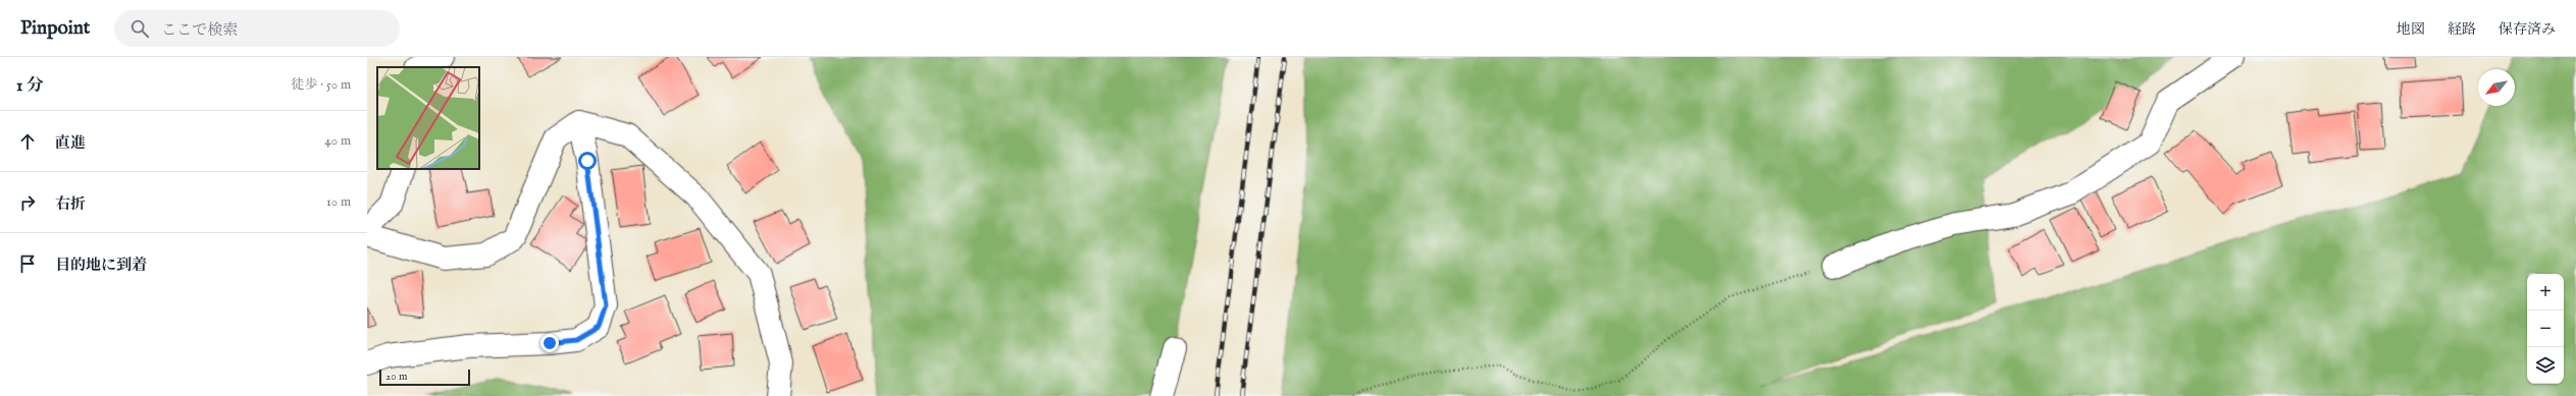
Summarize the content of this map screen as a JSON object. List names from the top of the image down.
{
  "scale_bar": "20 m",
  "north": "bottom left",
  "page": {
    "header": "Pinpoint",
    "search": "ここで検索",
    "nav": ["地図", "経路", "保存済み"],
    "heading": ["1 分", "徒歩 · 50 m"],
    "list": [
      ["直進", "40 m"],
      ["右折", "10 m"],
      "目的地に到着"
    ],
    "map_buttons": ["+", "−"],
    "scale": "20 m"
  }
}
